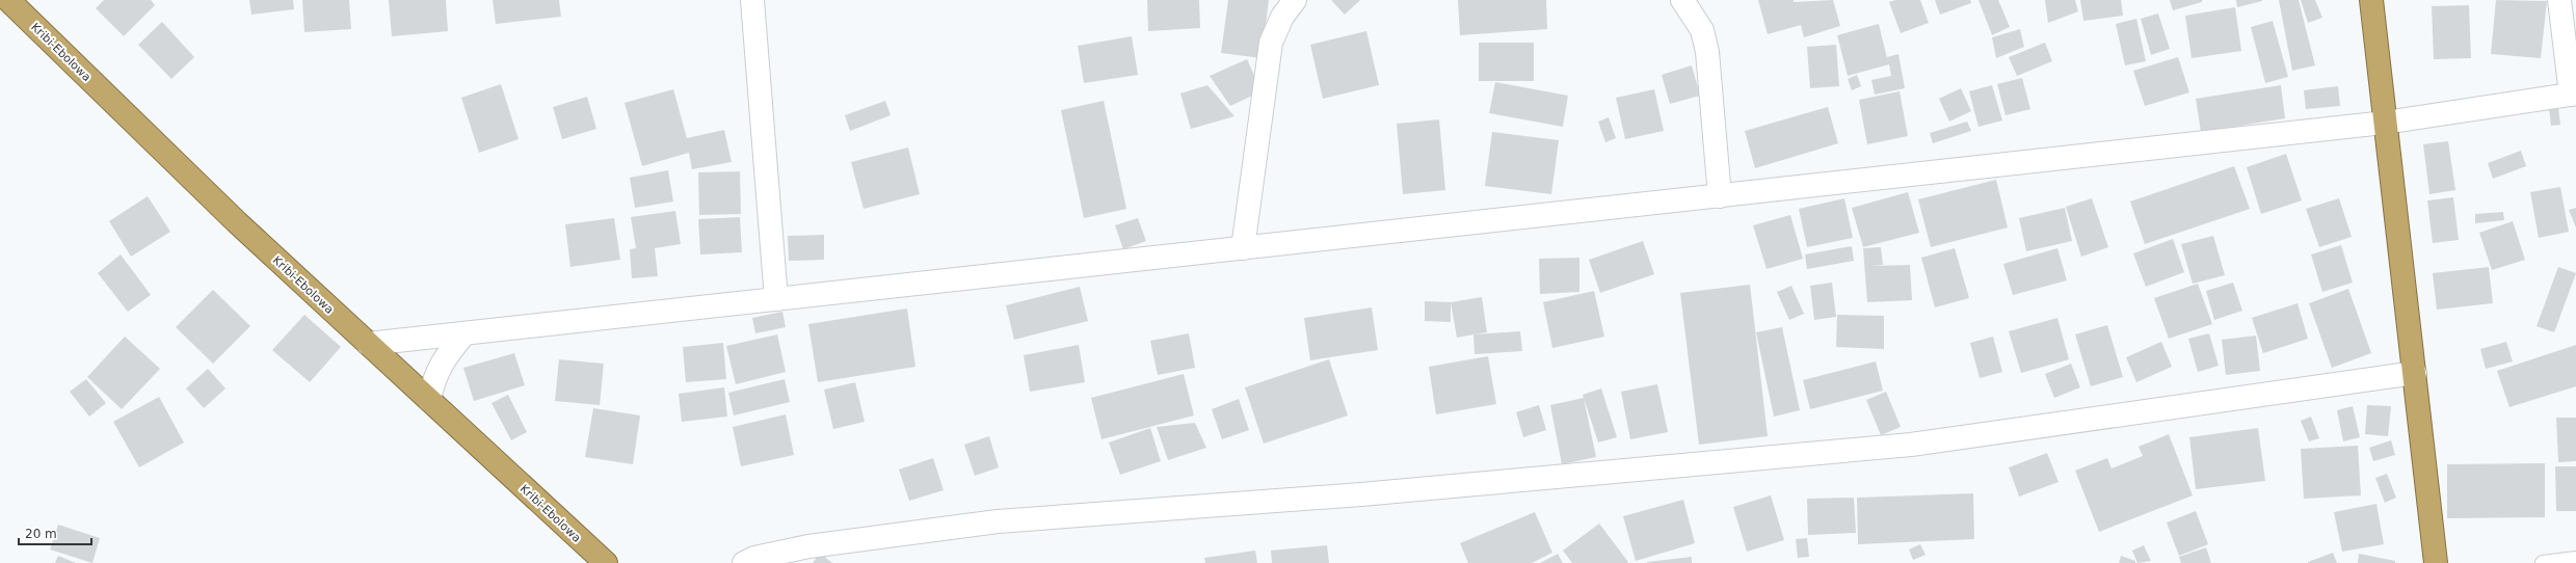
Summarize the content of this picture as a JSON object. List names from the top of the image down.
{
  "streets": {
    "highway": ["Kribi-Ebolowa"]
  },
  "scale_bar": "20 m"
}
